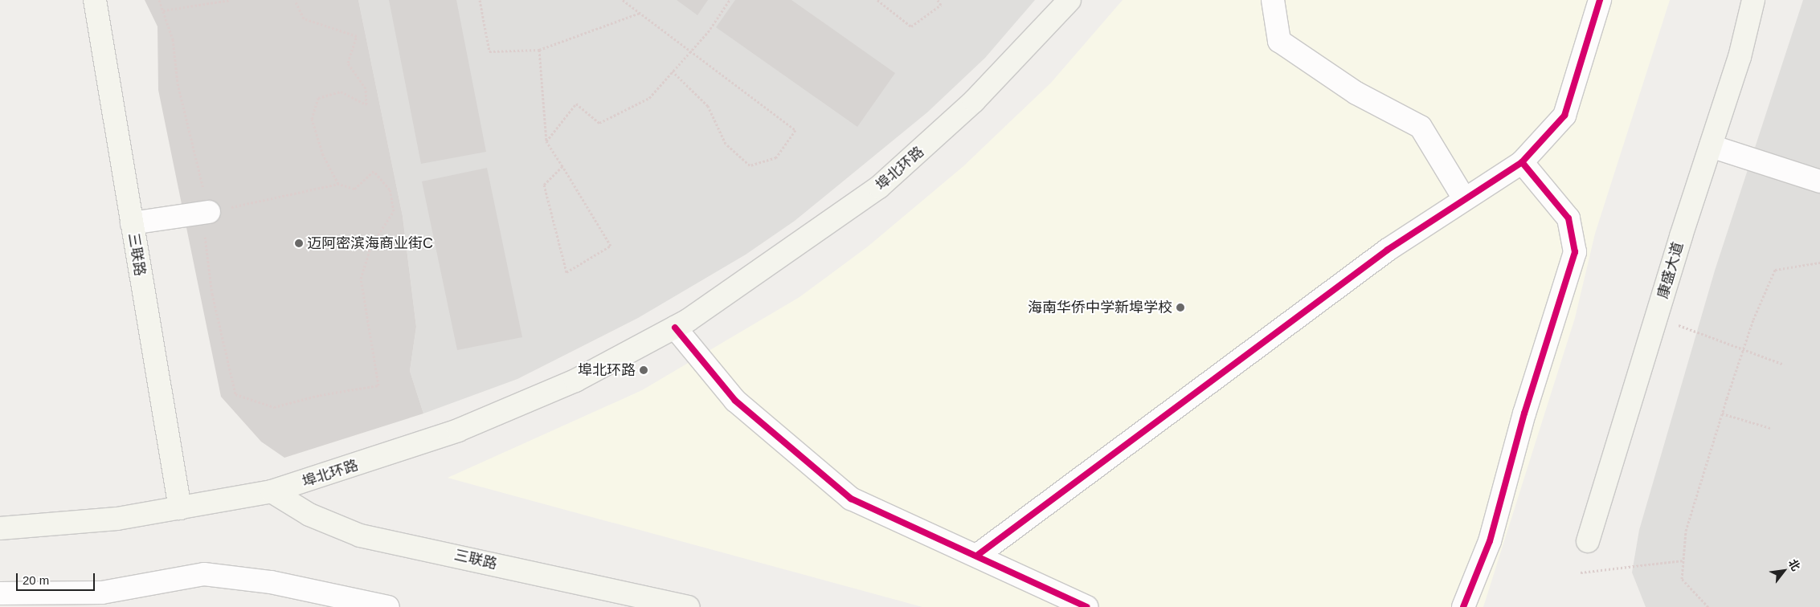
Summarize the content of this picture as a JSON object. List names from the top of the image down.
{
  "streets": {
    "main road": ["埠北环路", "三联路", "康盛大道"]
  },
  "crossings": [
    ["埠北环路", "三联路"]
  ],
  "places": ["迈阿密滨海商业街C", "海南华侨中学新埠学校", "埠北环路"],
  "scale_bar": "20 m",
  "north": "top right"
}
